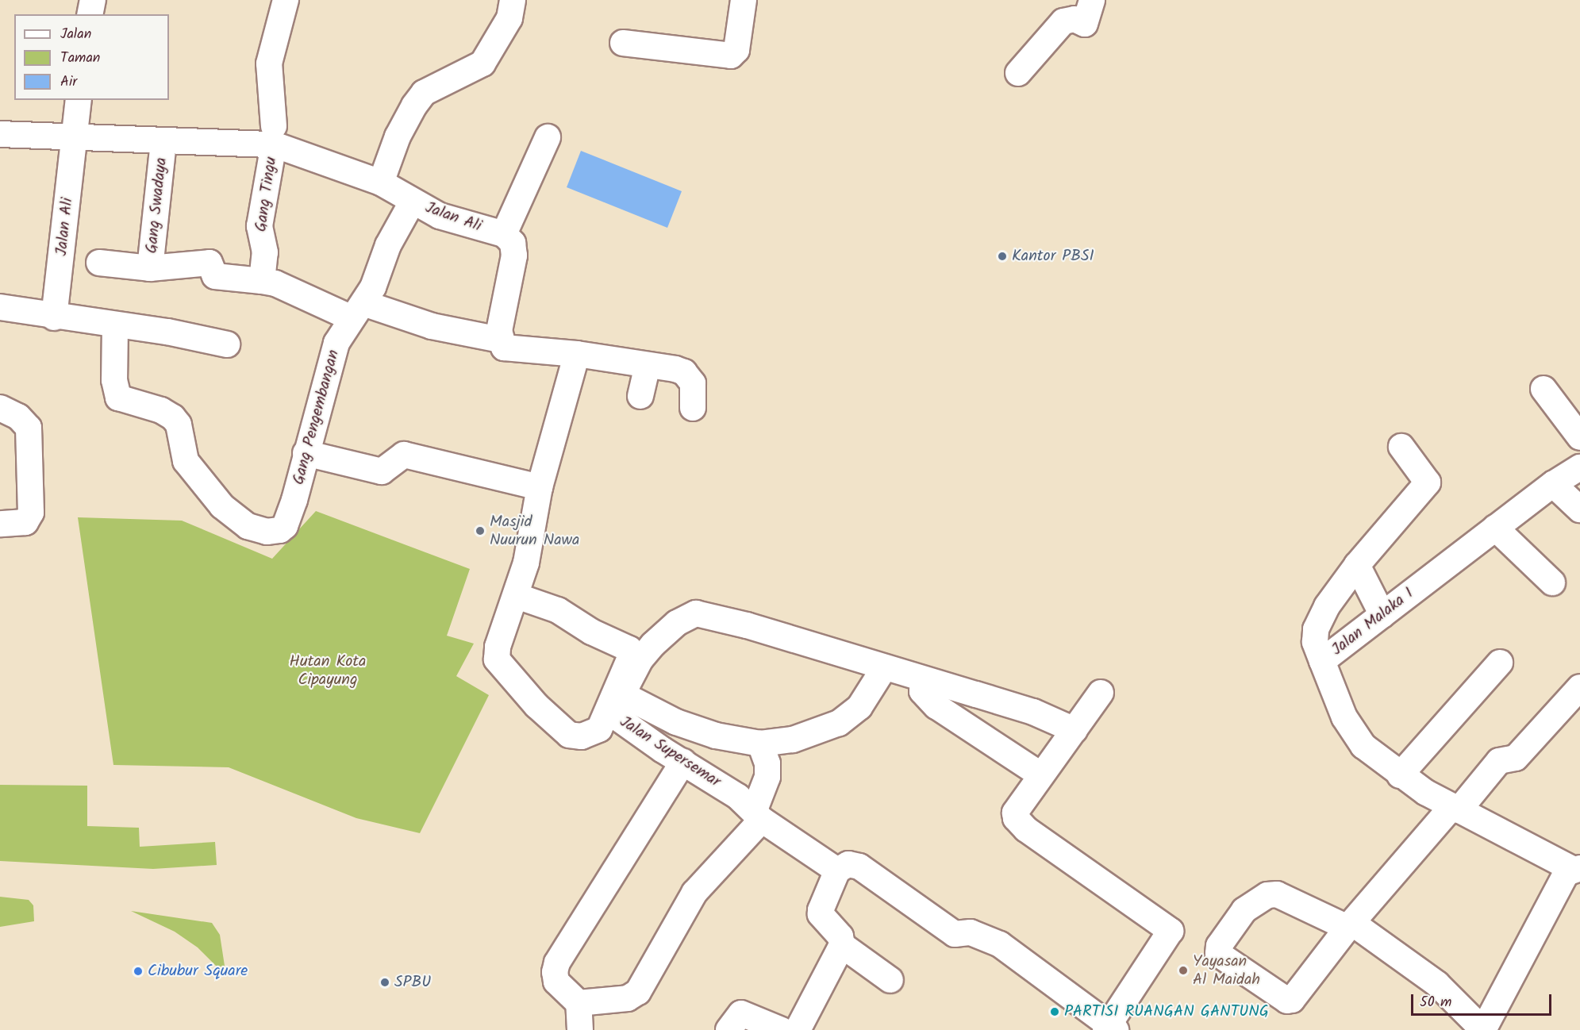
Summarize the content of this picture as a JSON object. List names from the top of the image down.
{
  "streets": {
    "street": [
      "Gang Tingu",
      "Gang Swadaya",
      "Jalan Ali",
      "Gang Pengembangan",
      "Jalan Malaka I",
      "Jalan Supersemar"
    ]
  },
  "crossings": [
    ["Gang Tingu", "Gang Swadaya"],
    ["Gang Tingu", "Jalan Ali"],
    ["Gang Swadaya", "Jalan Ali"],
    ["Jalan Ali", "Gang Pengembangan"]
  ],
  "parks": ["Hutan Kota Cipayung"],
  "places": [
    "Kantor PBSI",
    "Masjid Nuurun Nawa",
    "Yayasan Al Maidah",
    "Cibubur Square",
    "SPBU",
    "PARTISI RUANGAN GANTUNG"
  ],
  "legend": ["Jalan", "Taman", "Air"],
  "scale_bar": "50 m"
}
